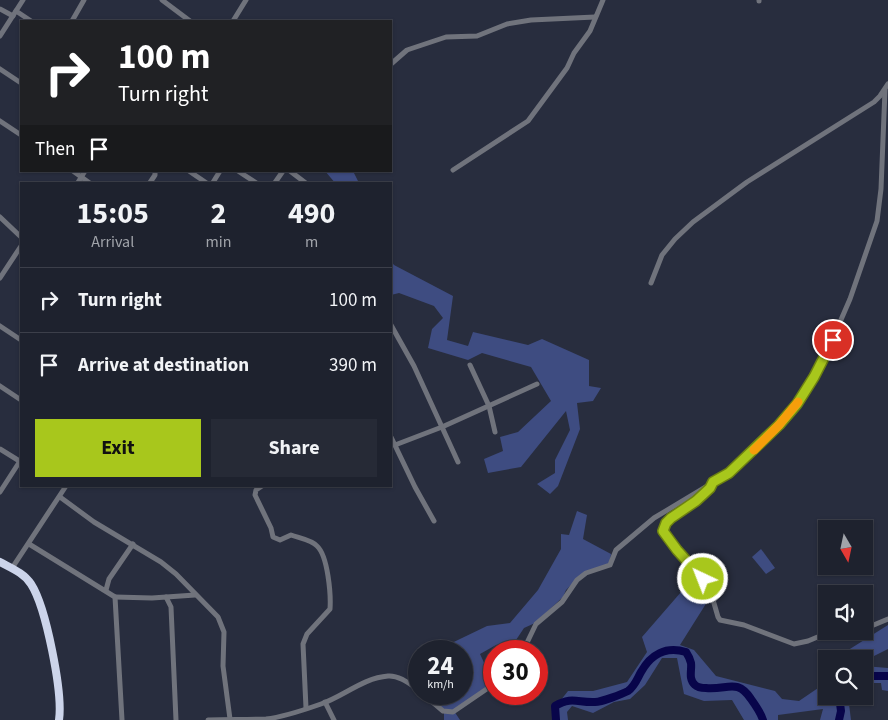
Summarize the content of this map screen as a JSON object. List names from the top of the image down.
{
  "north": "bottom",
  "page": {
    "turn": ["100 m", "Turn right"],
    "then": "Then",
    "eta": [
      "15:05",
      "Arrival",
      "2",
      "min",
      "490",
      "m"
    ],
    "list": [
      {
        "name": "Turn right",
        "value": "100 m"
      },
      {
        "name": "Arrive at destination",
        "value": "390 m"
      }
    ],
    "buttons": ["Exit", "Share"],
    "speed": "24 km/h",
    "limit": "30"
  }
}
